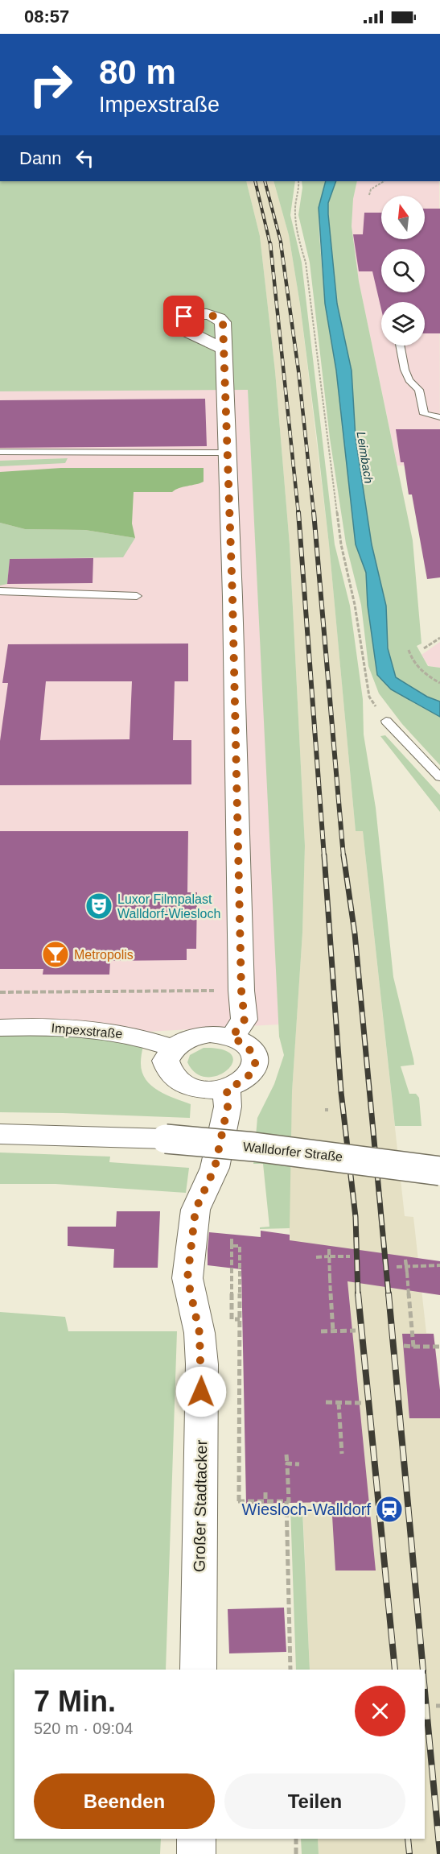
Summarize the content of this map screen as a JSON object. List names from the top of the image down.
{
  "streets": {
    "street": ["Impexstraße", "Walldorfer Straße", "Großer Stadtacker"]
  },
  "crossings": [
    ["Impexstraße", "Großer Stadtacker"]
  ],
  "water": ["Leimbach"],
  "places": {
    "theatre": ["Luxor Filmpalast Walldorf-Wiesloch"],
    "bar": ["Metropolis"],
    "station": ["Wiesloch-Walldorf"]
  },
  "north": "top",
  "page": {
    "status": "08:57",
    "turn": ["80 m", "Impexstraße"],
    "then": "Dann",
    "heading": ["7 Min.", "520 m · 09:04"],
    "buttons": ["Beenden", "Teilen"]
  }
}
